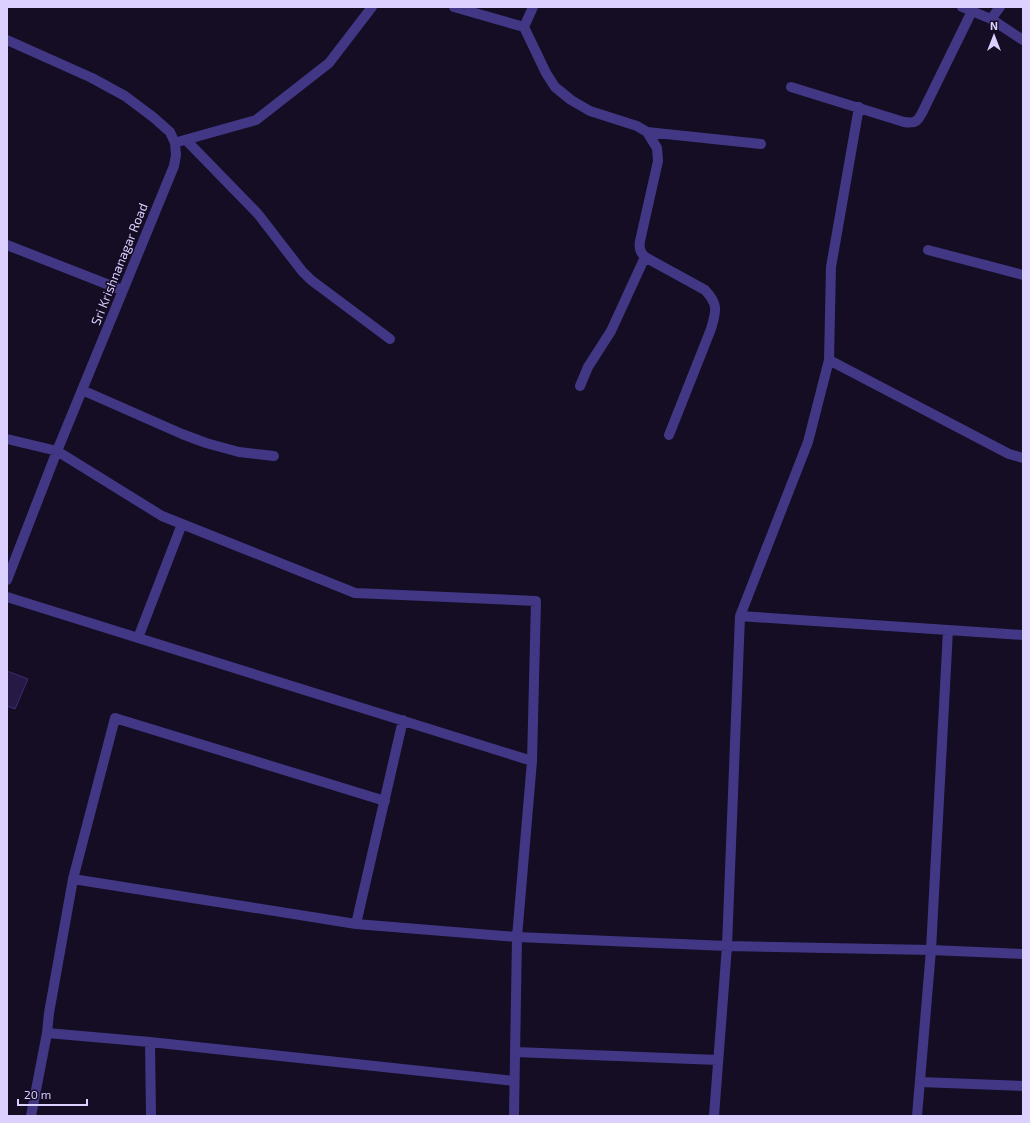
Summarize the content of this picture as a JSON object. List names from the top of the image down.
{
  "streets": {
    "street": ["Sri Krishnanagar Road"]
  },
  "scale_bar": "20 m",
  "north": "top"
}
